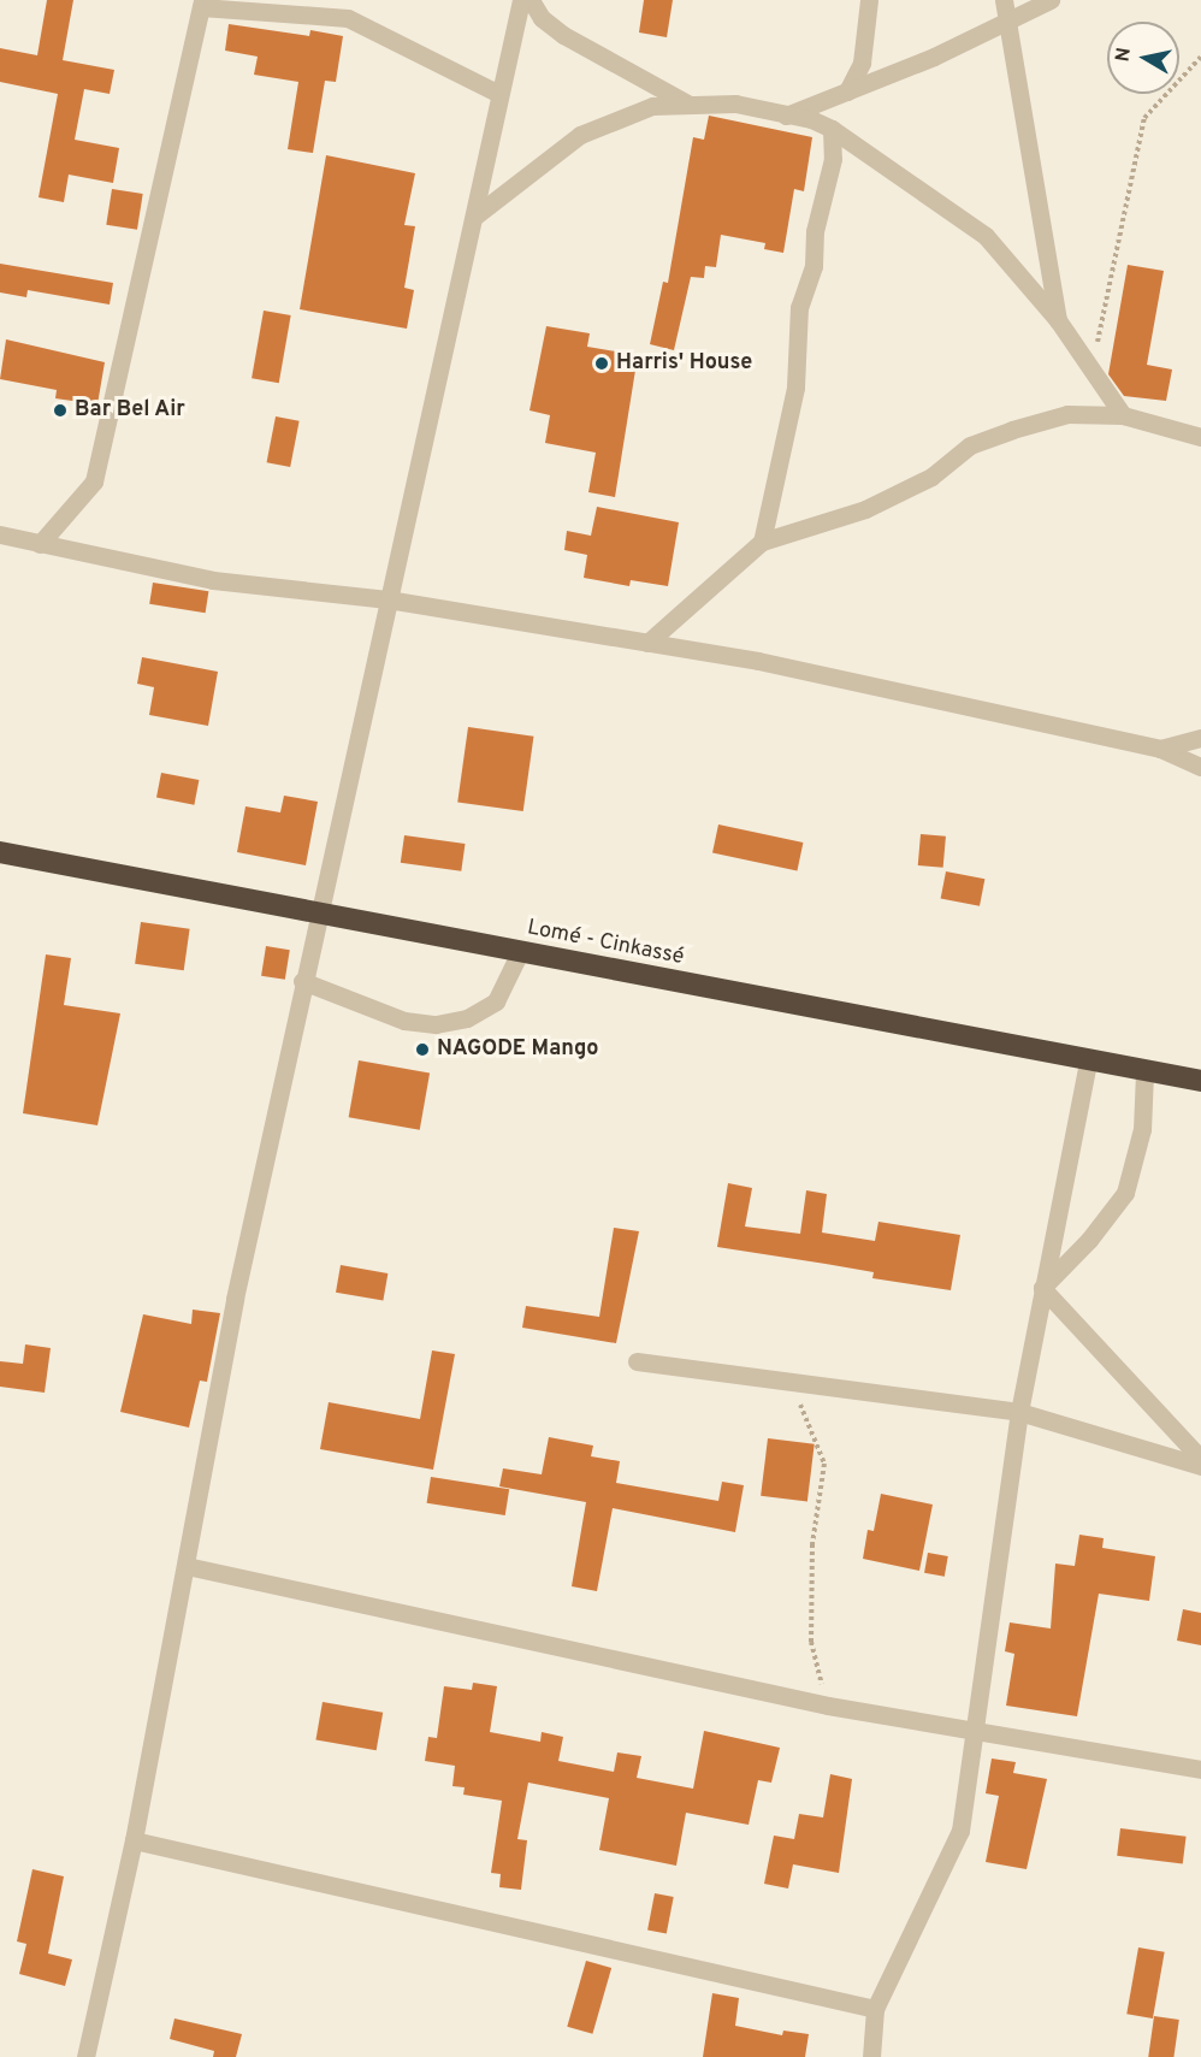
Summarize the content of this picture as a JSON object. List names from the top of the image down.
{
  "streets": {
    "highway": ["Lomé - Cinkassé"]
  },
  "places": ["Harris' House", "Bar Bel Air", "NAGODE Mango"],
  "north": "left"
}
